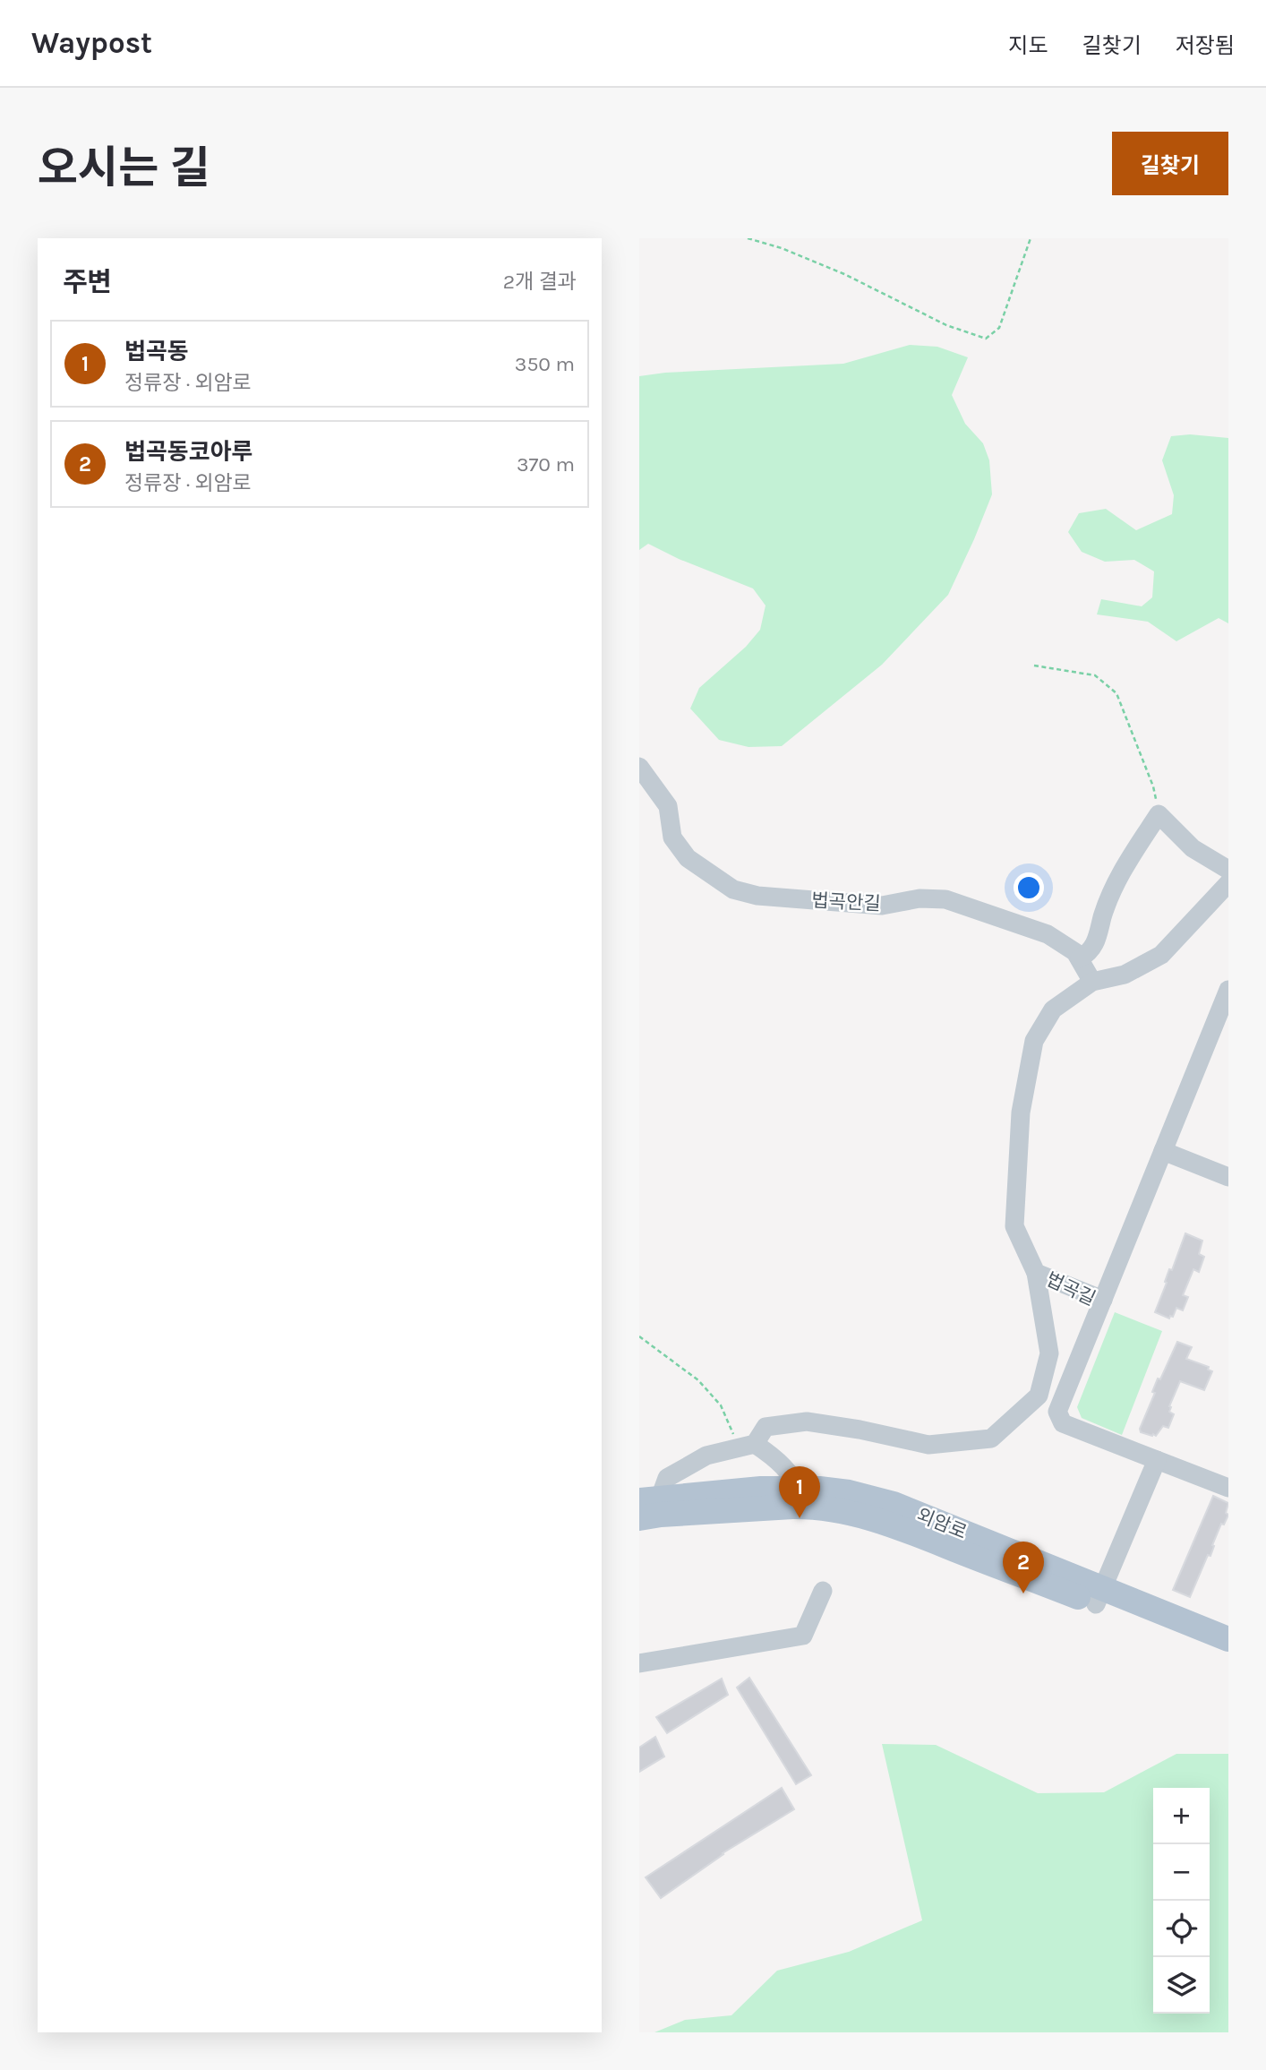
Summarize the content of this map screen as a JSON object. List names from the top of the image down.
{
  "streets": {
    "main road": ["외암로"],
    "street": ["법곡안길", "법곡길"]
  },
  "crossings": [
    ["법곡안길", "법곡길"]
  ],
  "page": {
    "header": "Waypost",
    "nav": ["지도", "길찾기", "저장됨"],
    "title": "오시는 길",
    "buttons": "길찾기",
    "heading": ["주변", "2개 결과"],
    "list": [
      {
        "mark": "1",
        "name": "법곡동",
        "note": "정류장 · 외암로",
        "value": "350 m"
      },
      {
        "mark": "2",
        "name": "법곡동코아루",
        "note": "정류장 · 외암로",
        "value": "370 m"
      }
    ],
    "pins": ["1", "2"],
    "map_buttons": ["+", "−"]
  }
}
